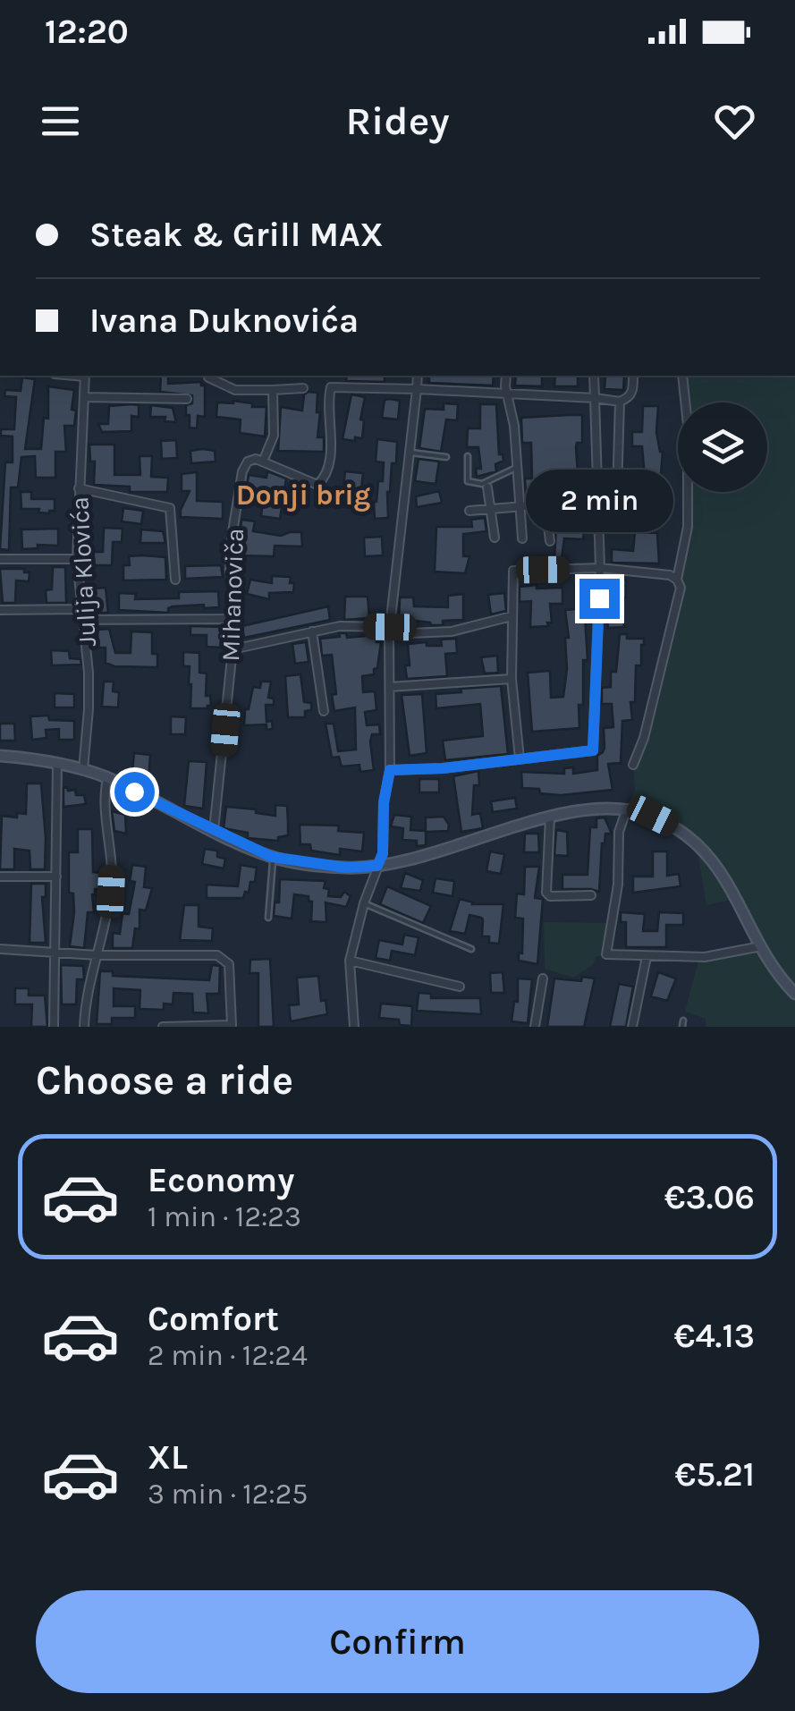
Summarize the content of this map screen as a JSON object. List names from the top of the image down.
{
  "streets": {
    "street": ["Julija Klovića", "Mihanoviča"]
  },
  "districts": ["Donji brig"],
  "page": {
    "status": "12:20",
    "header": "Ridey",
    "banner": ["Steak & Grill MAX", "Ivana Duknovića"],
    "bubble": "2 min",
    "heading": "Choose a ride",
    "list": [
      {
        "name": "Economy",
        "note": "1 min · 12:23",
        "value": "€3.06"
      },
      {
        "name": "Comfort",
        "note": "2 min · 12:24",
        "value": "€4.13"
      },
      {
        "name": "XL",
        "note": "3 min · 12:25",
        "value": "€5.21"
      }
    ],
    "buttons": "Confirm"
  }
}
